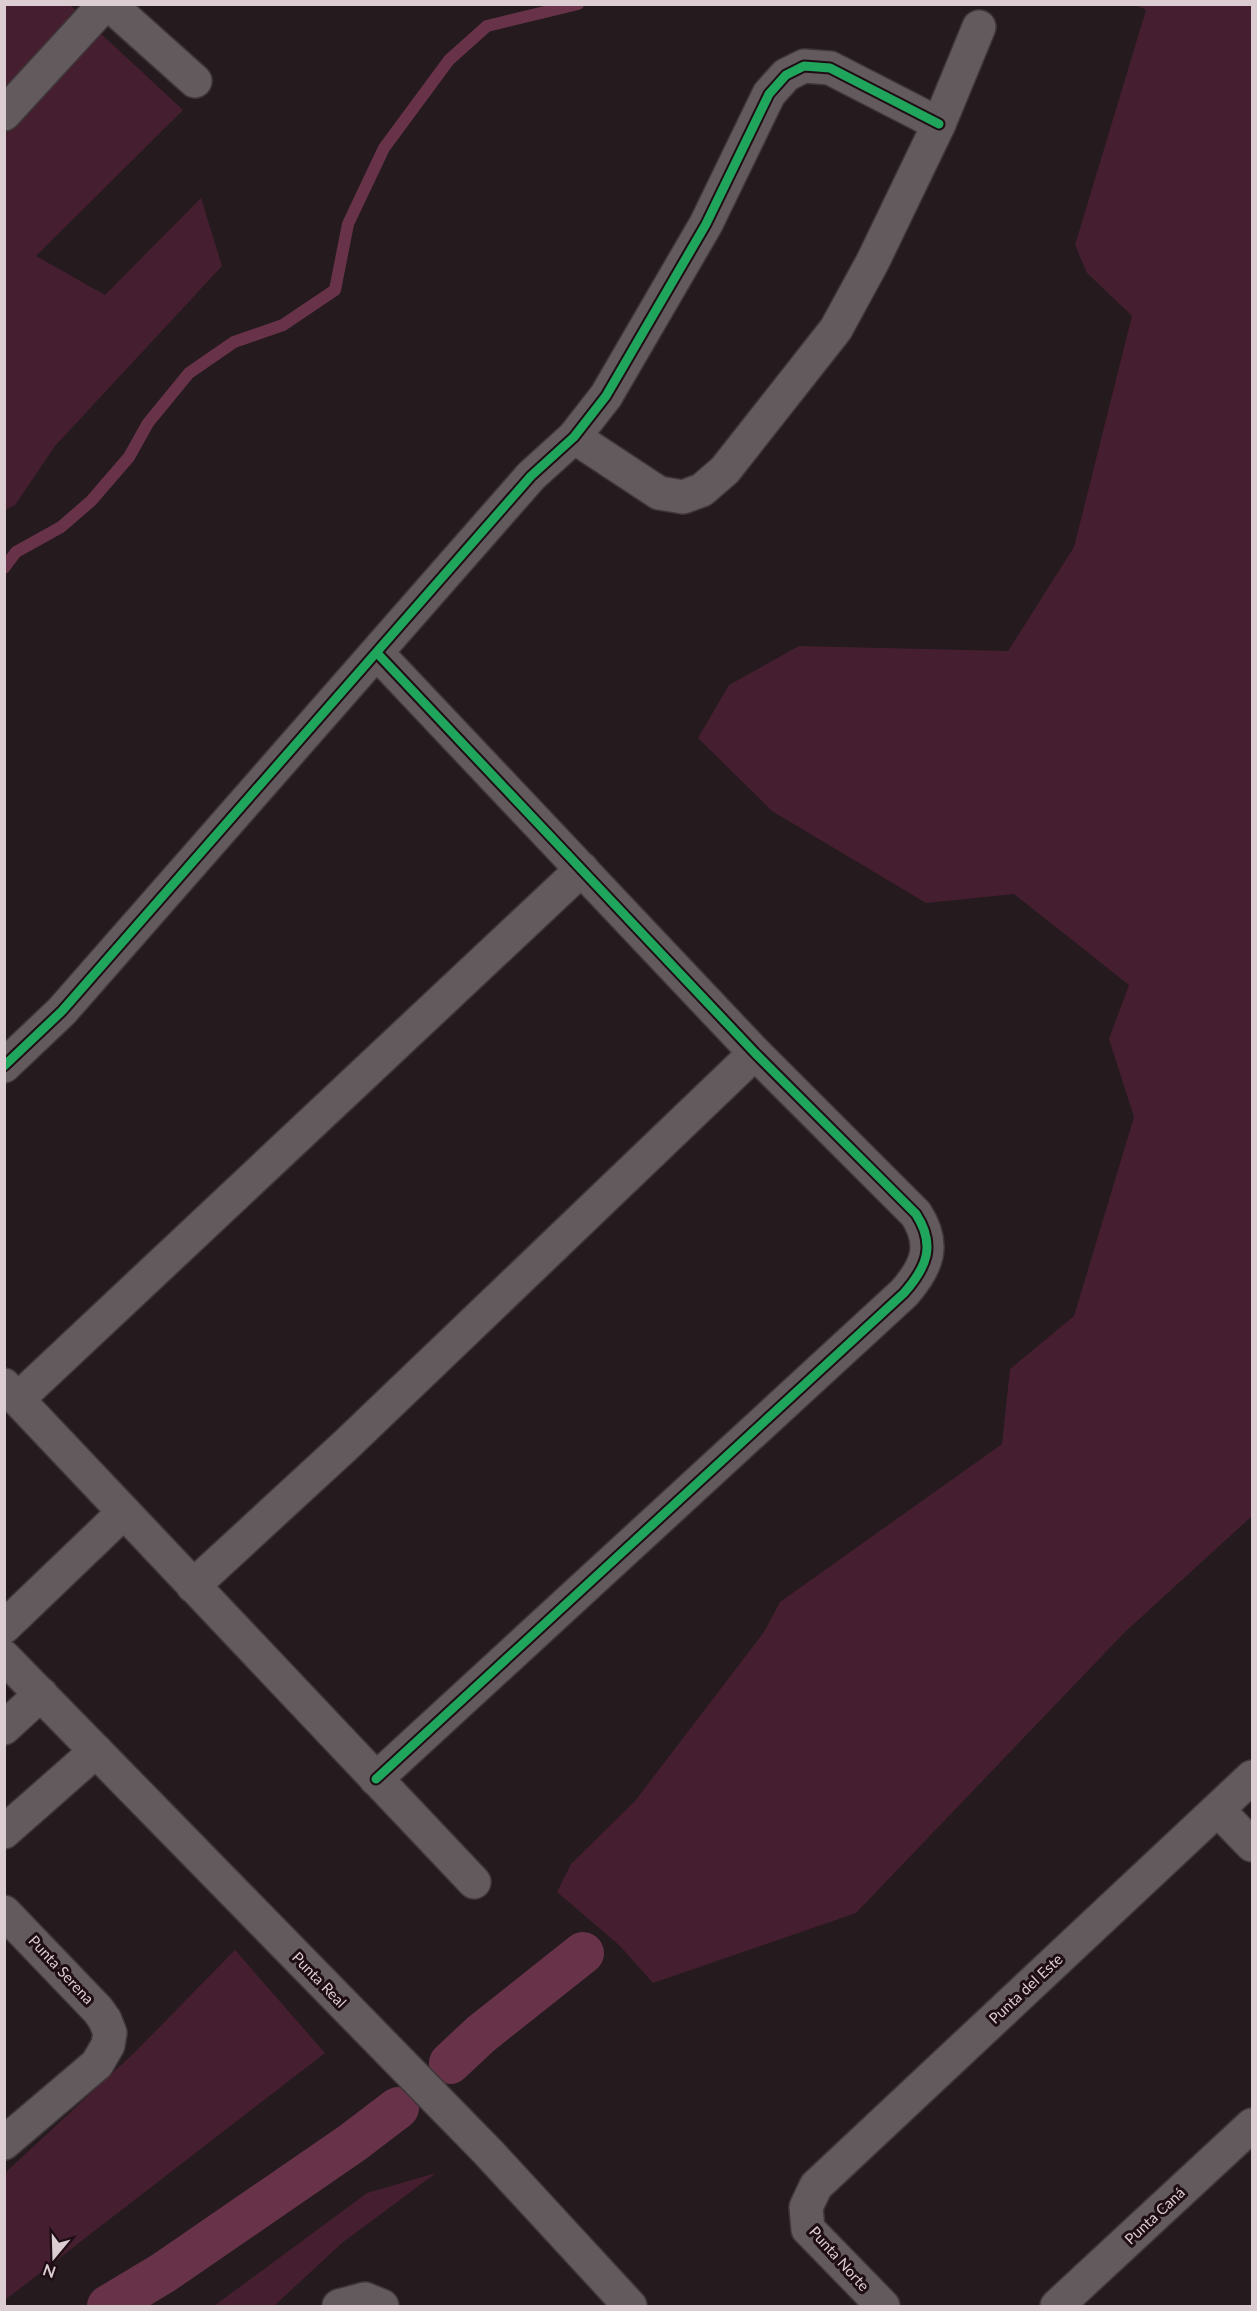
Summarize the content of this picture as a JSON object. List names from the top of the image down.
{
  "streets": {
    "street": [
      "Punta Serena",
      "Punta Real",
      "Punta del Este",
      "Punta Caná",
      "Punta Norte"
    ]
  },
  "crossings": [
    ["Punta del Este", "Punta Norte"]
  ],
  "north": "bottom"
}
